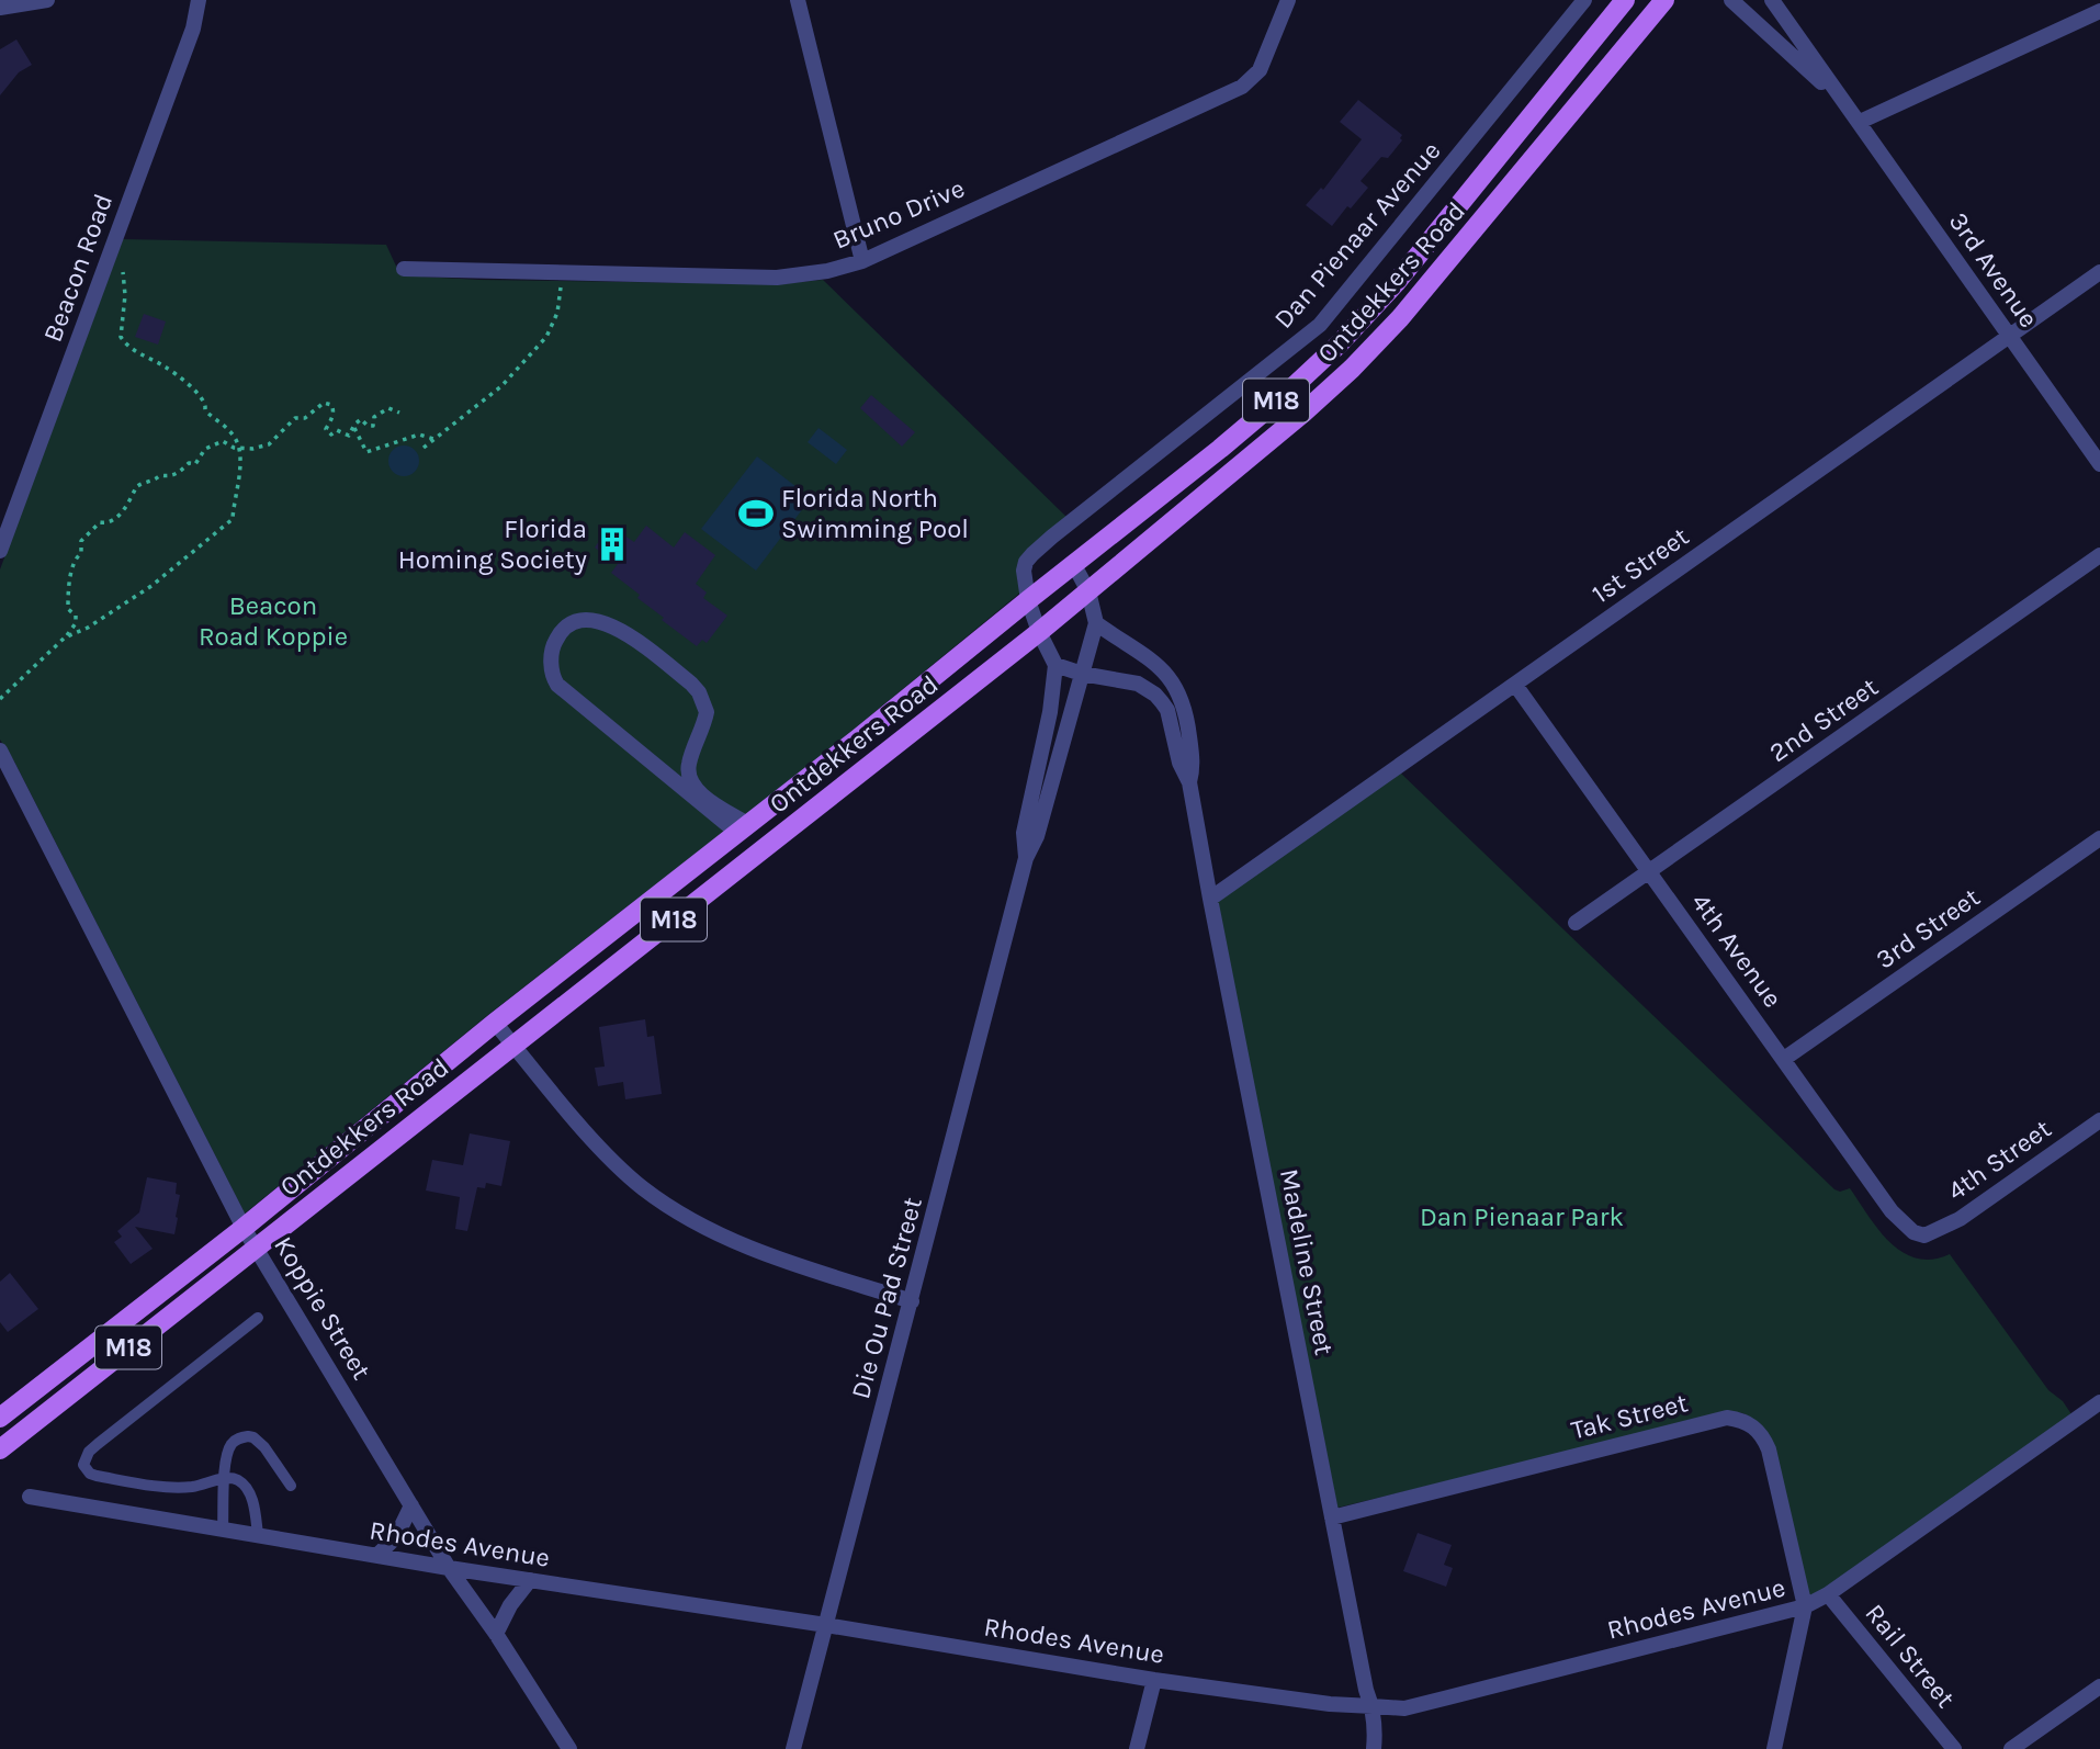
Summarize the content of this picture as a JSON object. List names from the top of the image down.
{
  "streets": {
    "main road": ["Ontdekkers Road", "M18"],
    "street": [
      "Bruno Drive",
      "Dan Pienaar Avenue",
      "Beacon Road",
      "3rd Avenue",
      "1st Street",
      "2nd Street",
      "3rd Street",
      "4th Avenue",
      "4th Street",
      "Madeline Street",
      "Die Ou Pad Street",
      "Koppie Street",
      "Tak Street",
      "Rhodes Avenue",
      "Rail Street"
    ]
  },
  "crossings": [
    ["Dan Pienaar Avenue", "Ontdekkers Road"],
    ["3rd Avenue", "1st Street"],
    ["Ontdekkers Road", "Die Ou Pad Street"],
    ["Ontdekkers Road", "Koppie Street"],
    ["1st Street", "4th Avenue"],
    ["1st Street", "Madeline Street"],
    ["2nd Street", "4th Avenue"],
    ["3rd Street", "4th Avenue"],
    ["4th Avenue", "4th Street"],
    ["Madeline Street", "Die Ou Pad Street"],
    ["Madeline Street", "Tak Street"],
    ["Madeline Street", "Rhodes Avenue"],
    ["Die Ou Pad Street", "Rhodes Avenue"],
    ["Koppie Street", "Rhodes Avenue"],
    ["Tak Street", "Rhodes Avenue"],
    ["Rhodes Avenue", "Rail Street"]
  ],
  "parks": ["Beacon Road Koppie", "Dan Pienaar Park"],
  "places": {
    "sports": ["Florida North Swimming Pool"],
    "building": ["Florida Homing Society"]
  }
}
